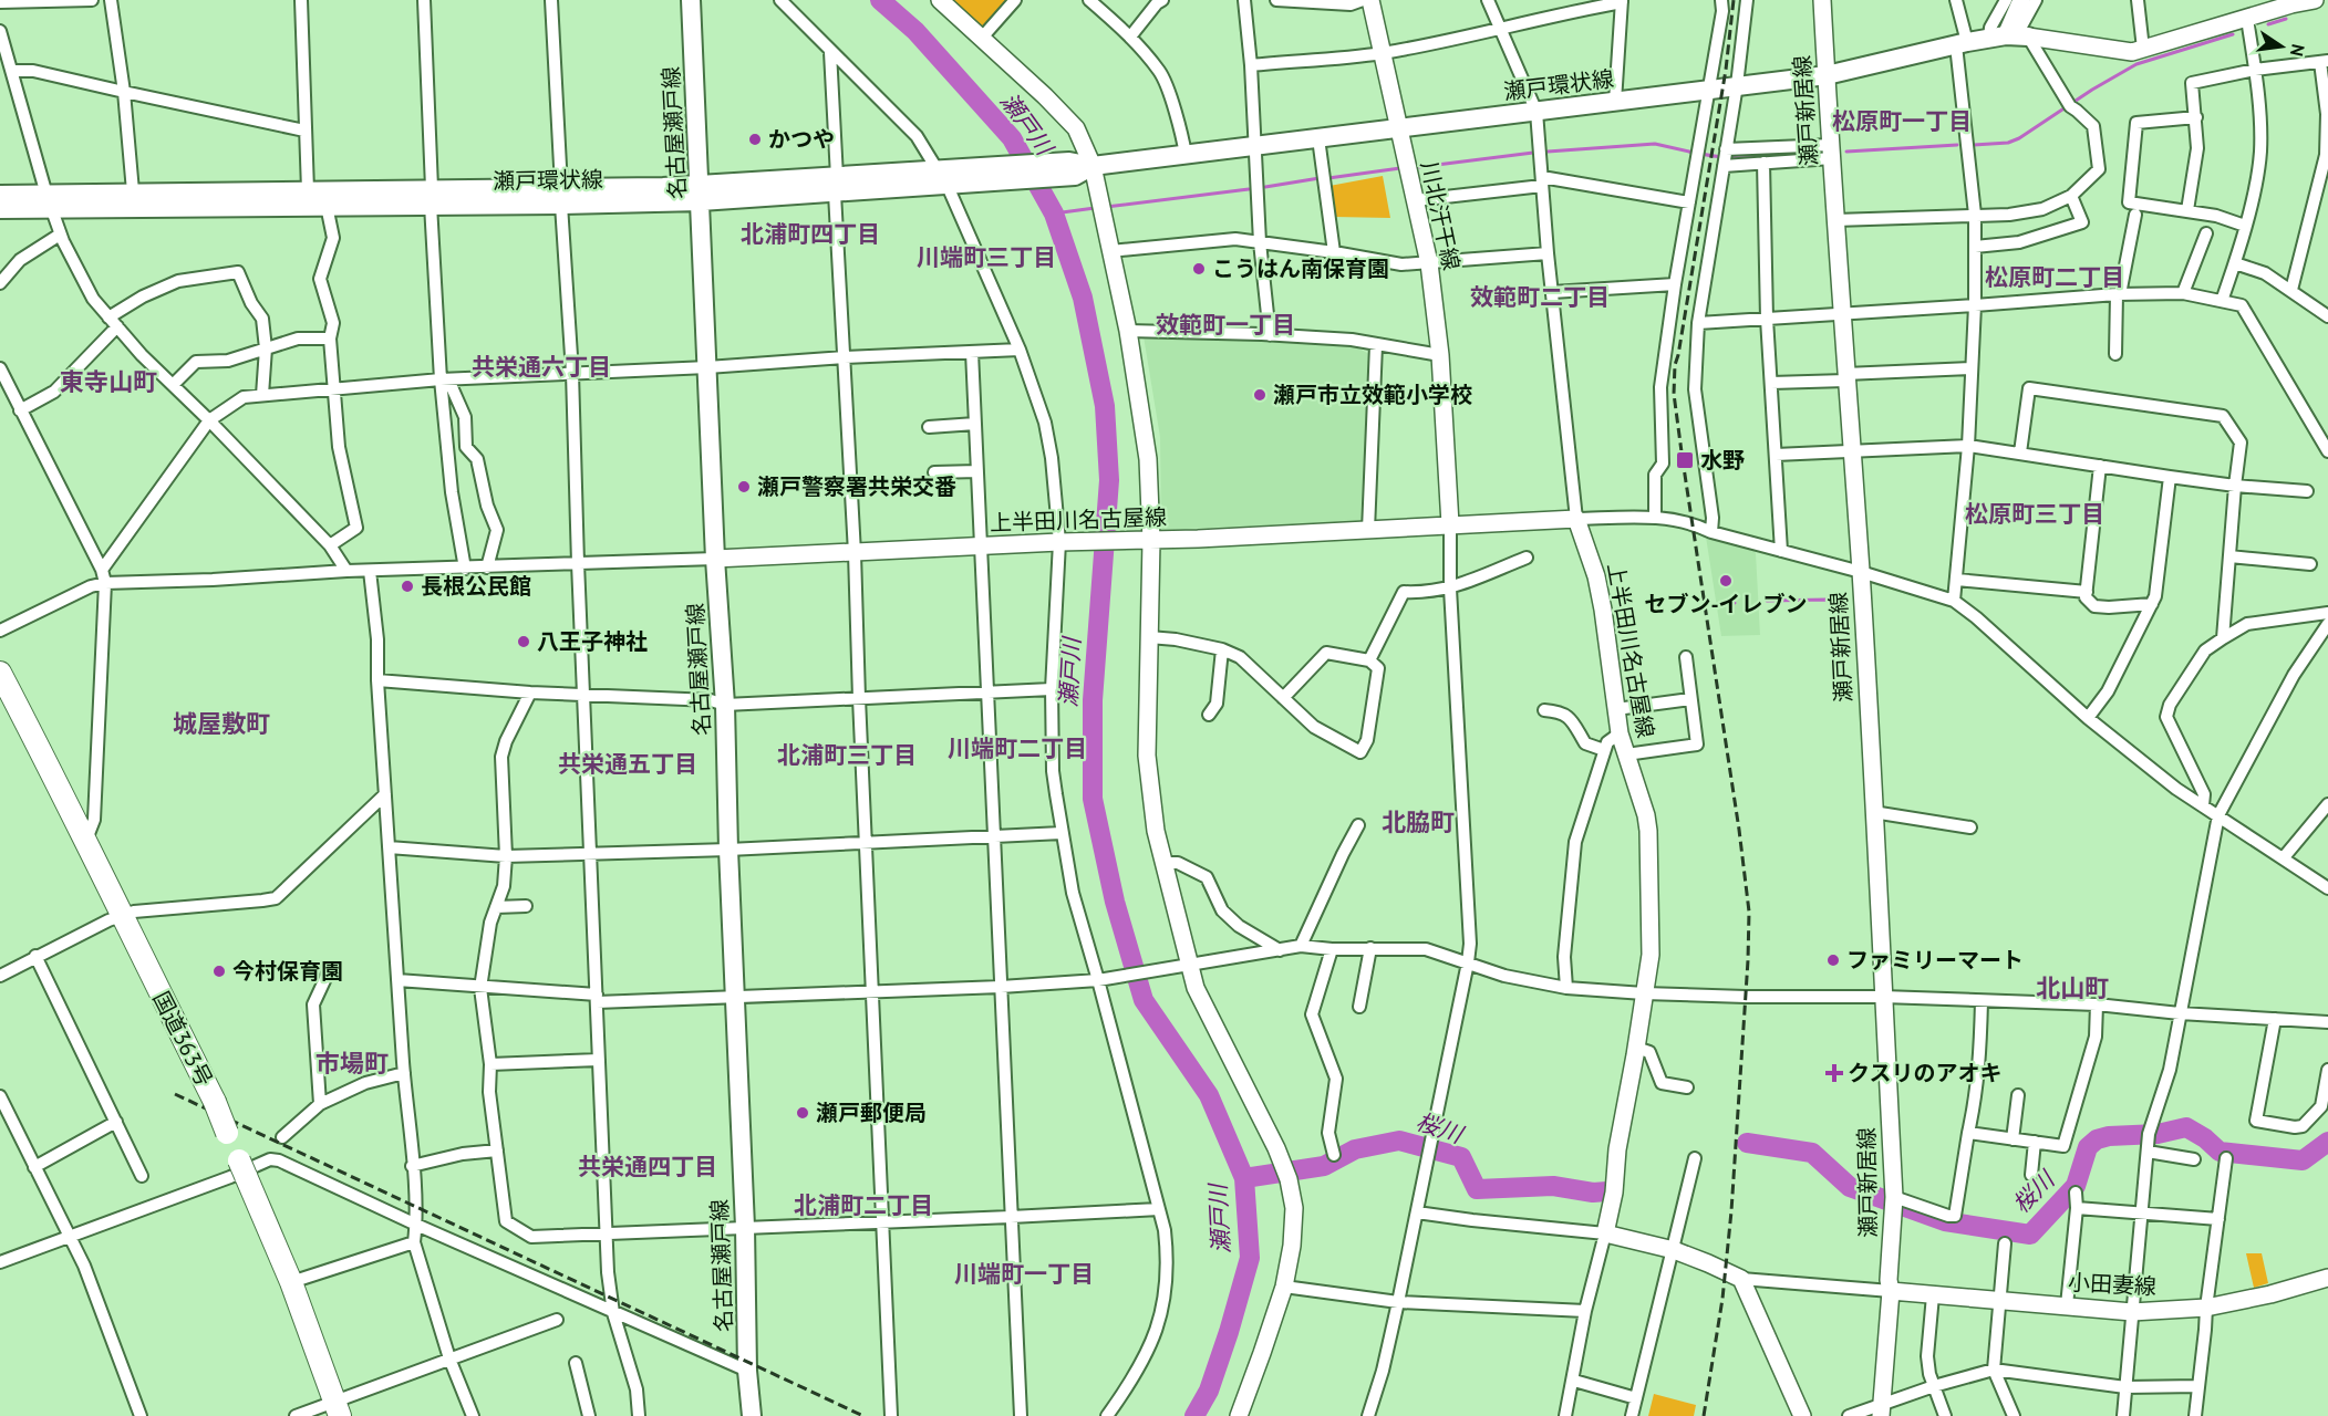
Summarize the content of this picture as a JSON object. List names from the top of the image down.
{
  "streets": {
    "highway": ["国道363号"],
    "main road": ["瀬戸環状線", "名古屋瀬戸線"],
    "street": [
      "瀬戸新居線",
      "川北汗干線",
      "上半田川名古屋線",
      "小田妻線"
    ]
  },
  "crossings": [
    ["瀬戸環状線", "瀬戸新居線"],
    ["瀬戸環状線", "名古屋瀬戸線"],
    ["瀬戸環状線", "川北汗干線"],
    ["瀬戸新居線", "小田妻線"],
    ["名古屋瀬戸線", "上半田川名古屋線"],
    ["川北汗干線", "上半田川名古屋線"]
  ],
  "districts": [
    "松原町一丁目",
    "北浦町四丁目",
    "川端町三丁目",
    "松原町二丁目",
    "效範町二丁目",
    "效範町一丁目",
    "共栄通六丁目",
    "東寺山町",
    "松原町三丁目",
    "城屋敷町",
    "川端町二丁目",
    "北浦町三丁目",
    "共栄通五丁目",
    "北脇町",
    "北山町",
    "市場町",
    "共栄通四丁目",
    "北浦町二丁目",
    "川端町一丁目"
  ],
  "water": ["瀬戸川", "桜川"],
  "places": {
    "other": [
      "かつや",
      "こうはん南保育園",
      "瀬戸市立效範小学校",
      "瀬戸警察署共栄交番",
      "セブン-イレブン",
      "長根公民館",
      "八王子神社",
      "ファミリーマート",
      "今村保育園",
      "瀬戸郵便局"
    ],
    "transit": ["水野"],
    "health": ["クスリのアオキ"]
  },
  "north": "right"
}
